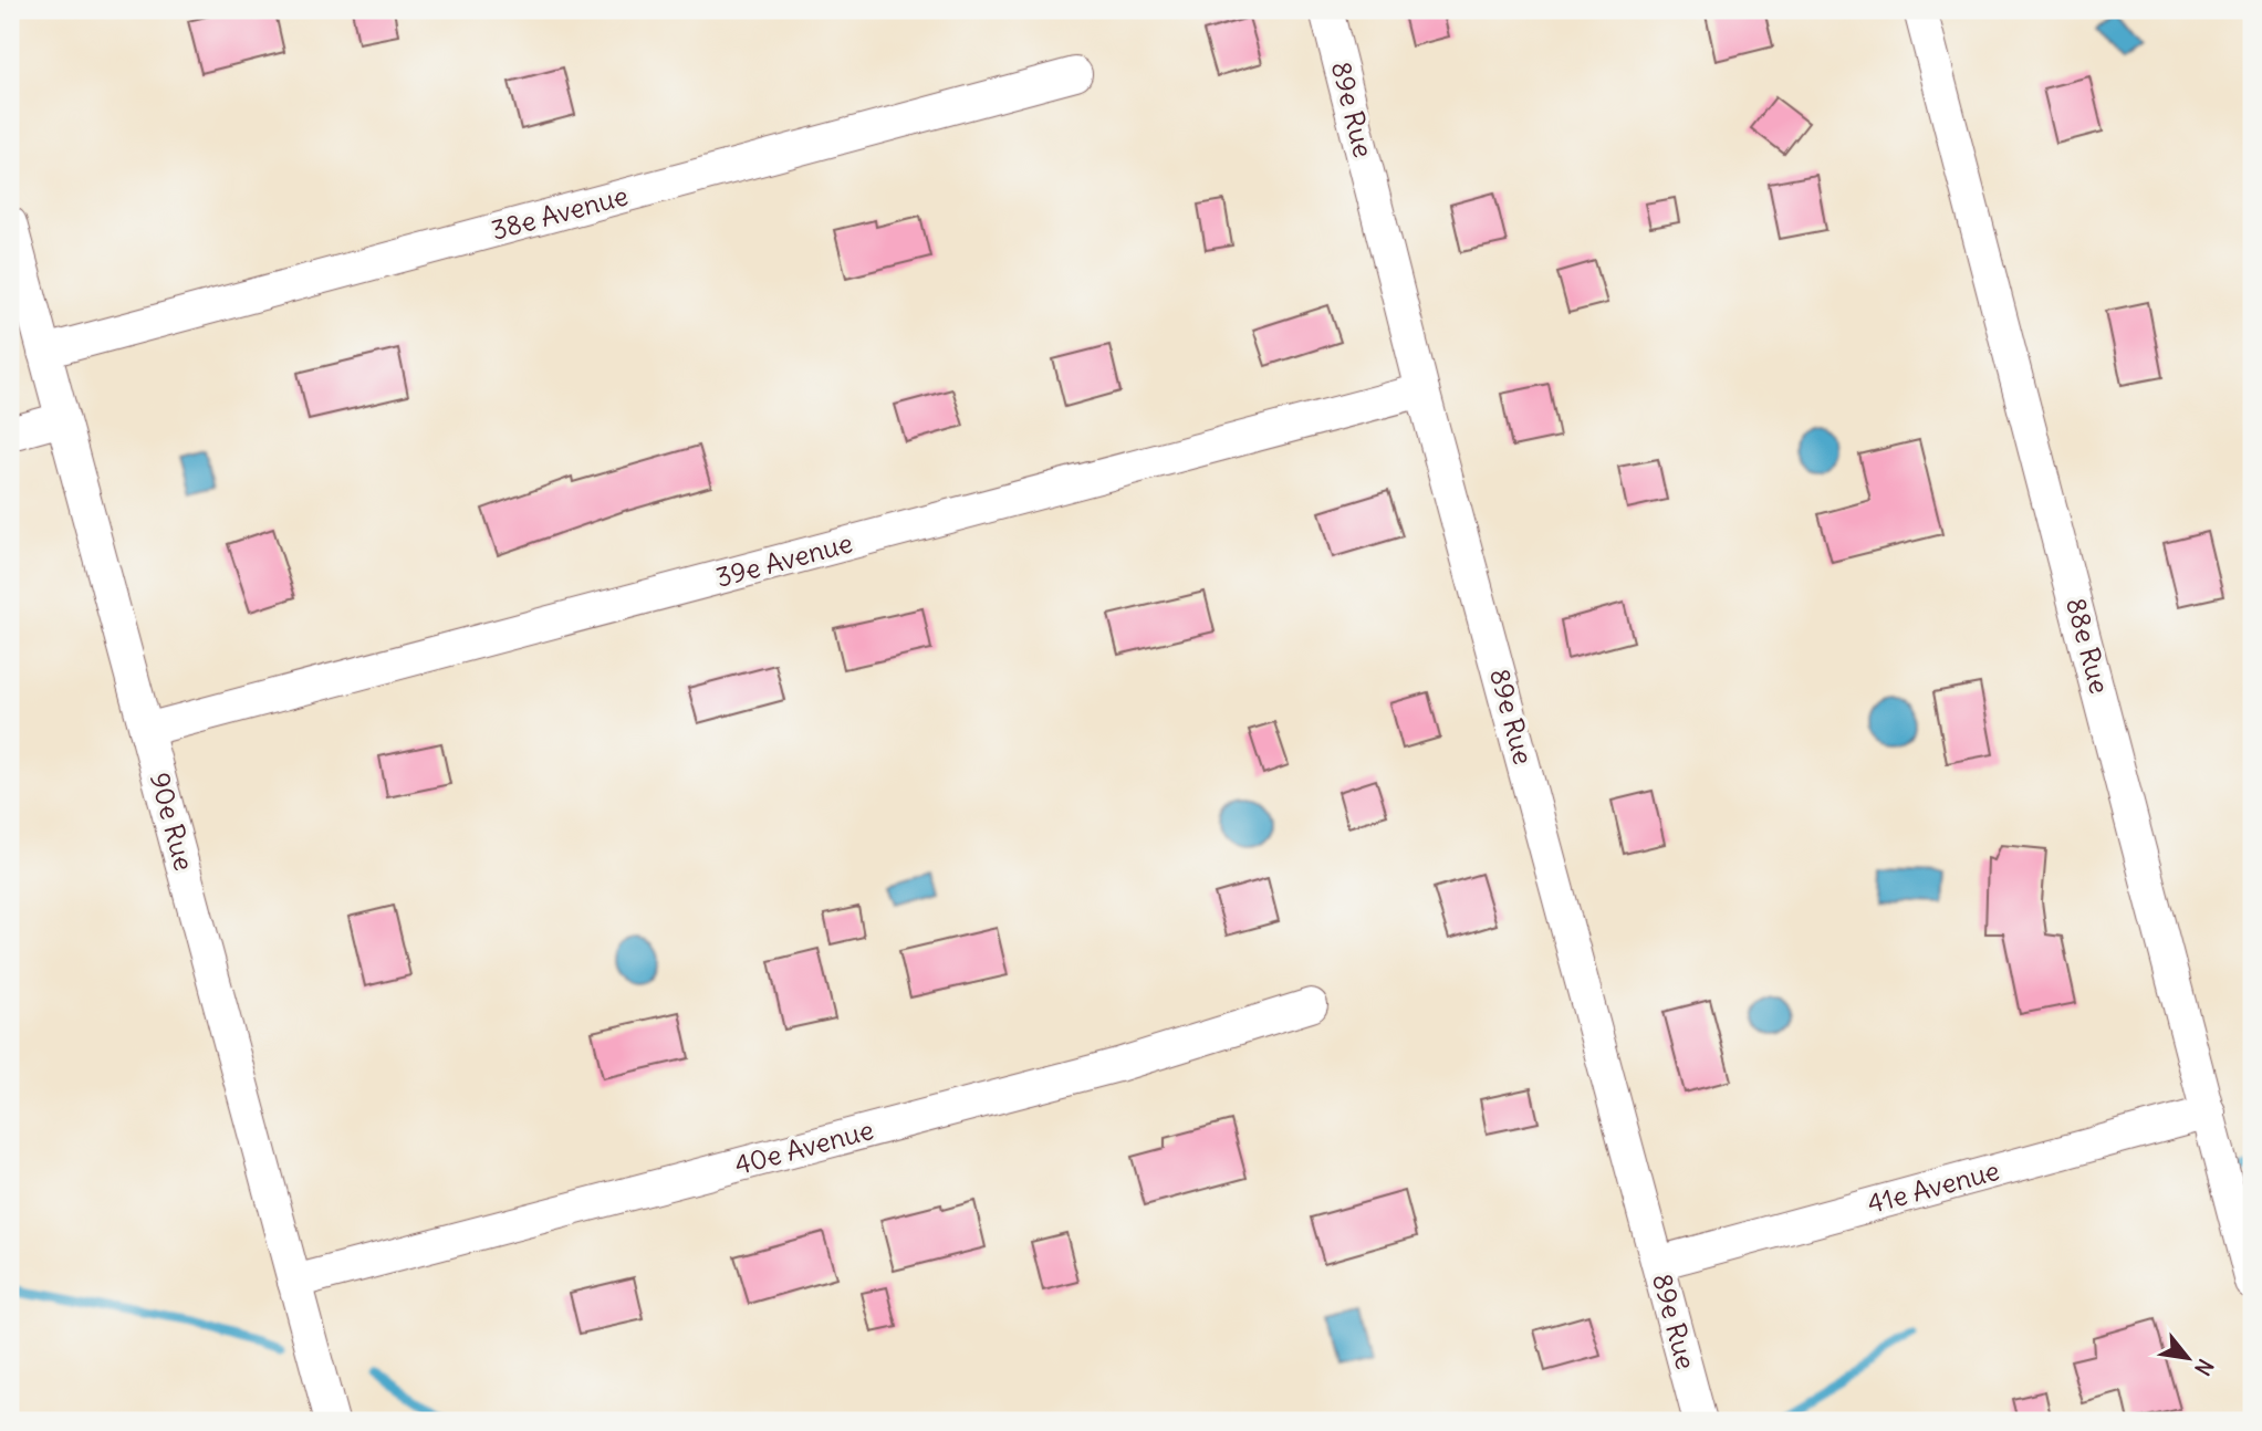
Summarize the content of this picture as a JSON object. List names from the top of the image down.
{
  "streets": {
    "street": [
      "89e Rue",
      "38e Avenue",
      "39e Avenue",
      "88e Rue",
      "90e Rue",
      "40e Avenue",
      "41e Avenue"
    ]
  },
  "crossings": [
    ["89e Rue", "39e Avenue"],
    ["89e Rue", "41e Avenue"],
    ["38e Avenue", "90e Rue"],
    ["39e Avenue", "90e Rue"],
    ["88e Rue", "41e Avenue"],
    ["90e Rue", "40e Avenue"]
  ],
  "north": "bottom right"
}
